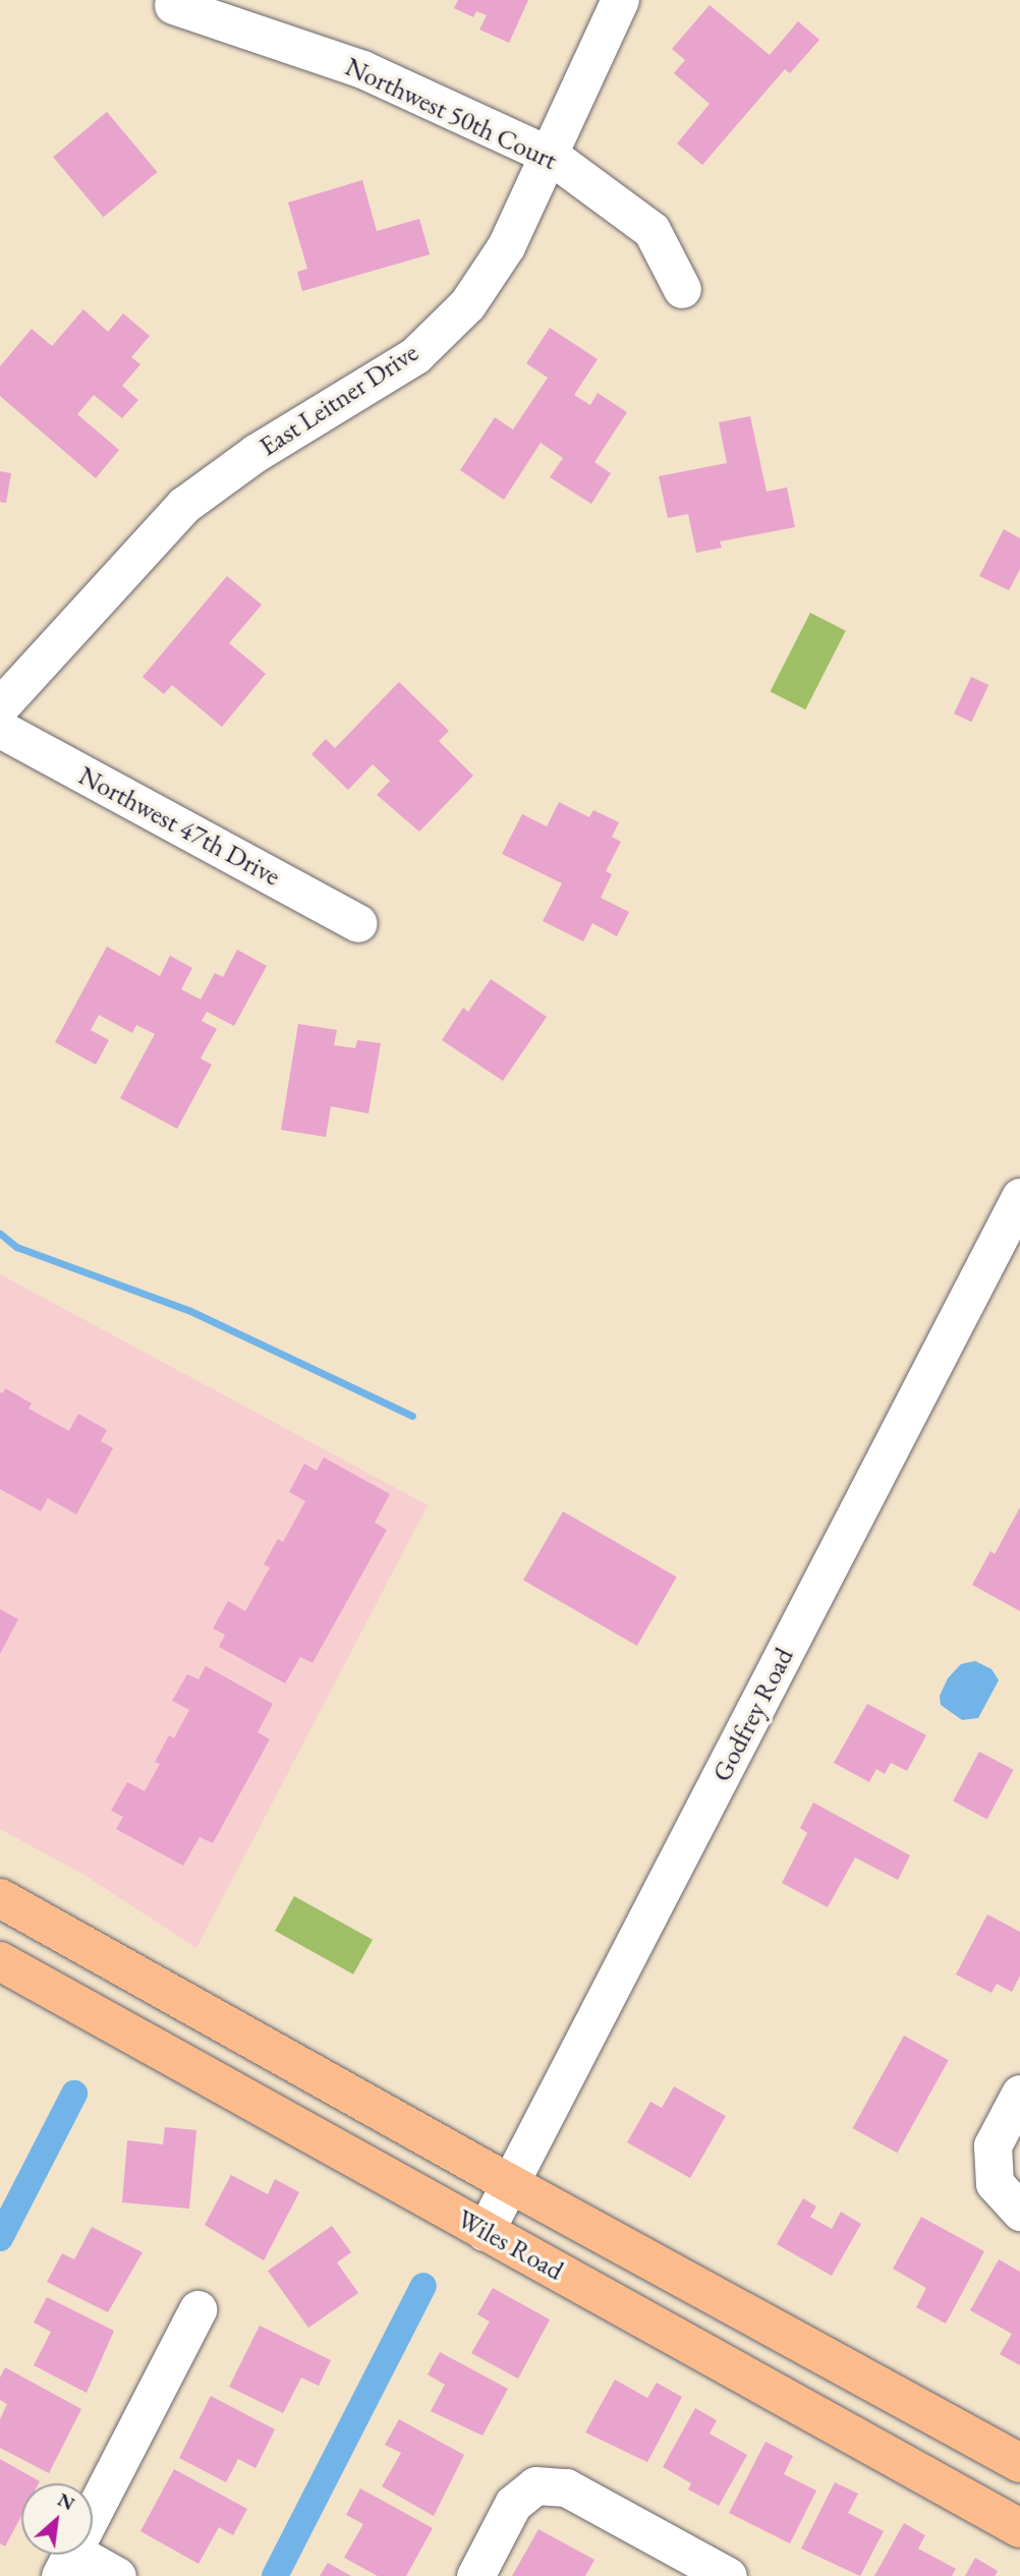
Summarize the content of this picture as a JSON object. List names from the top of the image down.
{
  "streets": {
    "main road": ["Wiles Road"],
    "street": [
      "Northwest 50th Court",
      "East Leitner Drive",
      "Northwest 47th Drive",
      "Godfrey Road"
    ]
  },
  "crossings": [
    ["Northwest 50th Court", "East Leitner Drive"],
    ["Godfrey Road", "Wiles Road"]
  ],
  "north": "top right"
}
